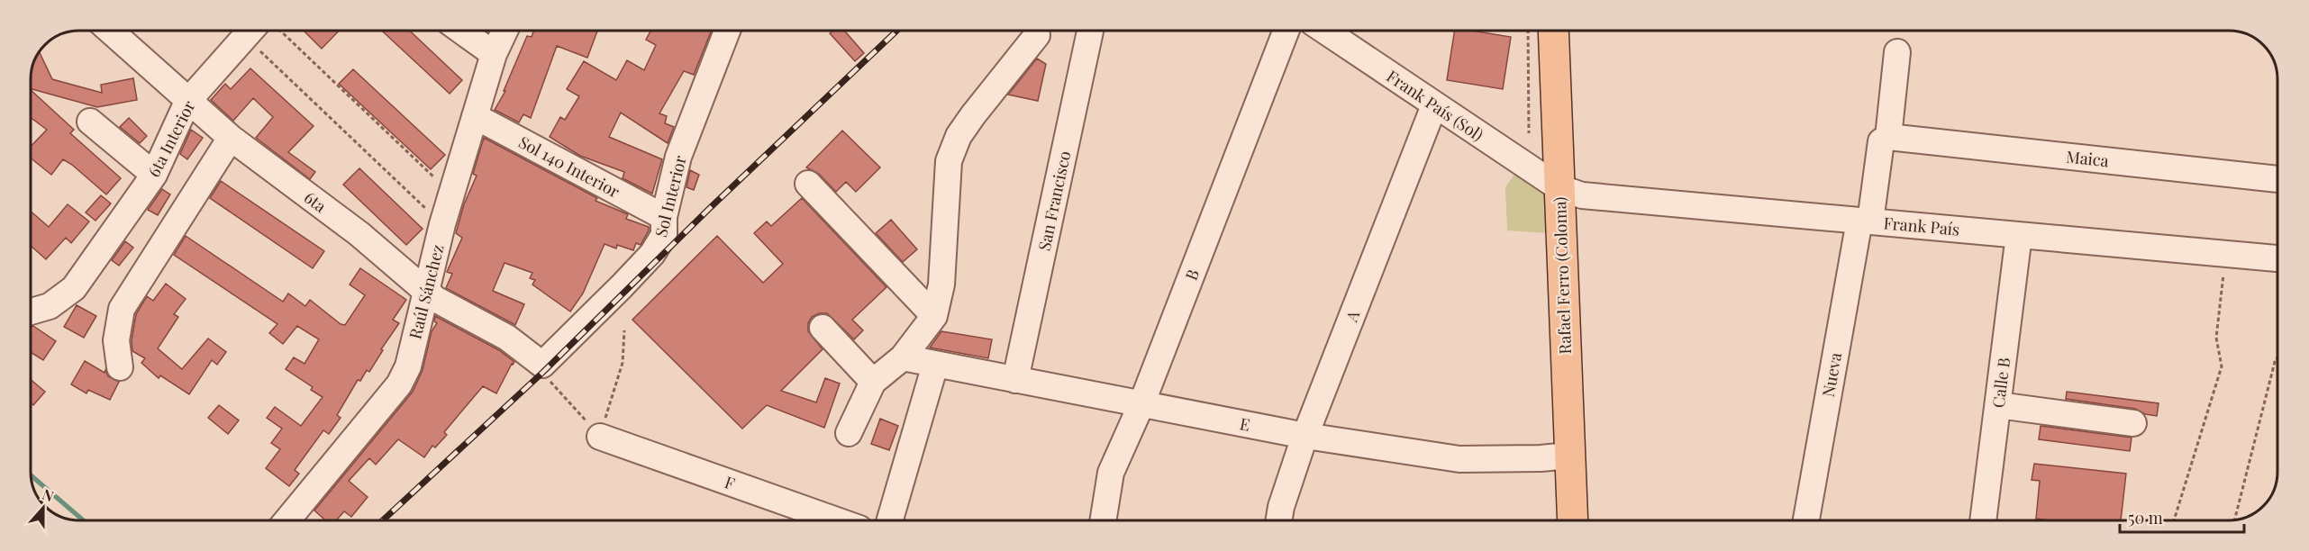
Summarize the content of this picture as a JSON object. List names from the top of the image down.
{
  "streets": {
    "main road": ["Rafael Ferro (Coloma)"],
    "street": [
      "Frank País (Sol)",
      "6ta Interior",
      "Maica",
      "Sol 140 Interior",
      "Sol Interior",
      "San Francisco",
      "6ta",
      "Frank País",
      "B",
      "Raúl Sánchez",
      "A",
      "Nueva",
      "Calle B",
      "E",
      "F"
    ]
  },
  "crossings": [
    ["Frank País (Sol)", "Frank País"],
    ["Frank País (Sol)", "Rafael Ferro (Coloma)"],
    ["Frank País (Sol)", "A"],
    ["6ta Interior", "6ta"],
    ["Maica", "Nueva"],
    ["Sol 140 Interior", "Sol Interior"],
    ["Sol 140 Interior", "Raúl Sánchez"],
    ["Sol Interior", "6ta"],
    ["San Francisco", "E"],
    ["6ta", "Raúl Sánchez"],
    ["Frank País", "Rafael Ferro (Coloma)"],
    ["Frank País", "Nueva"],
    ["Frank País", "Calle B"],
    ["B", "E"],
    ["Rafael Ferro (Coloma)", "E"],
    ["A", "E"]
  ],
  "scale_bar": "50 m",
  "north": "top"
}
